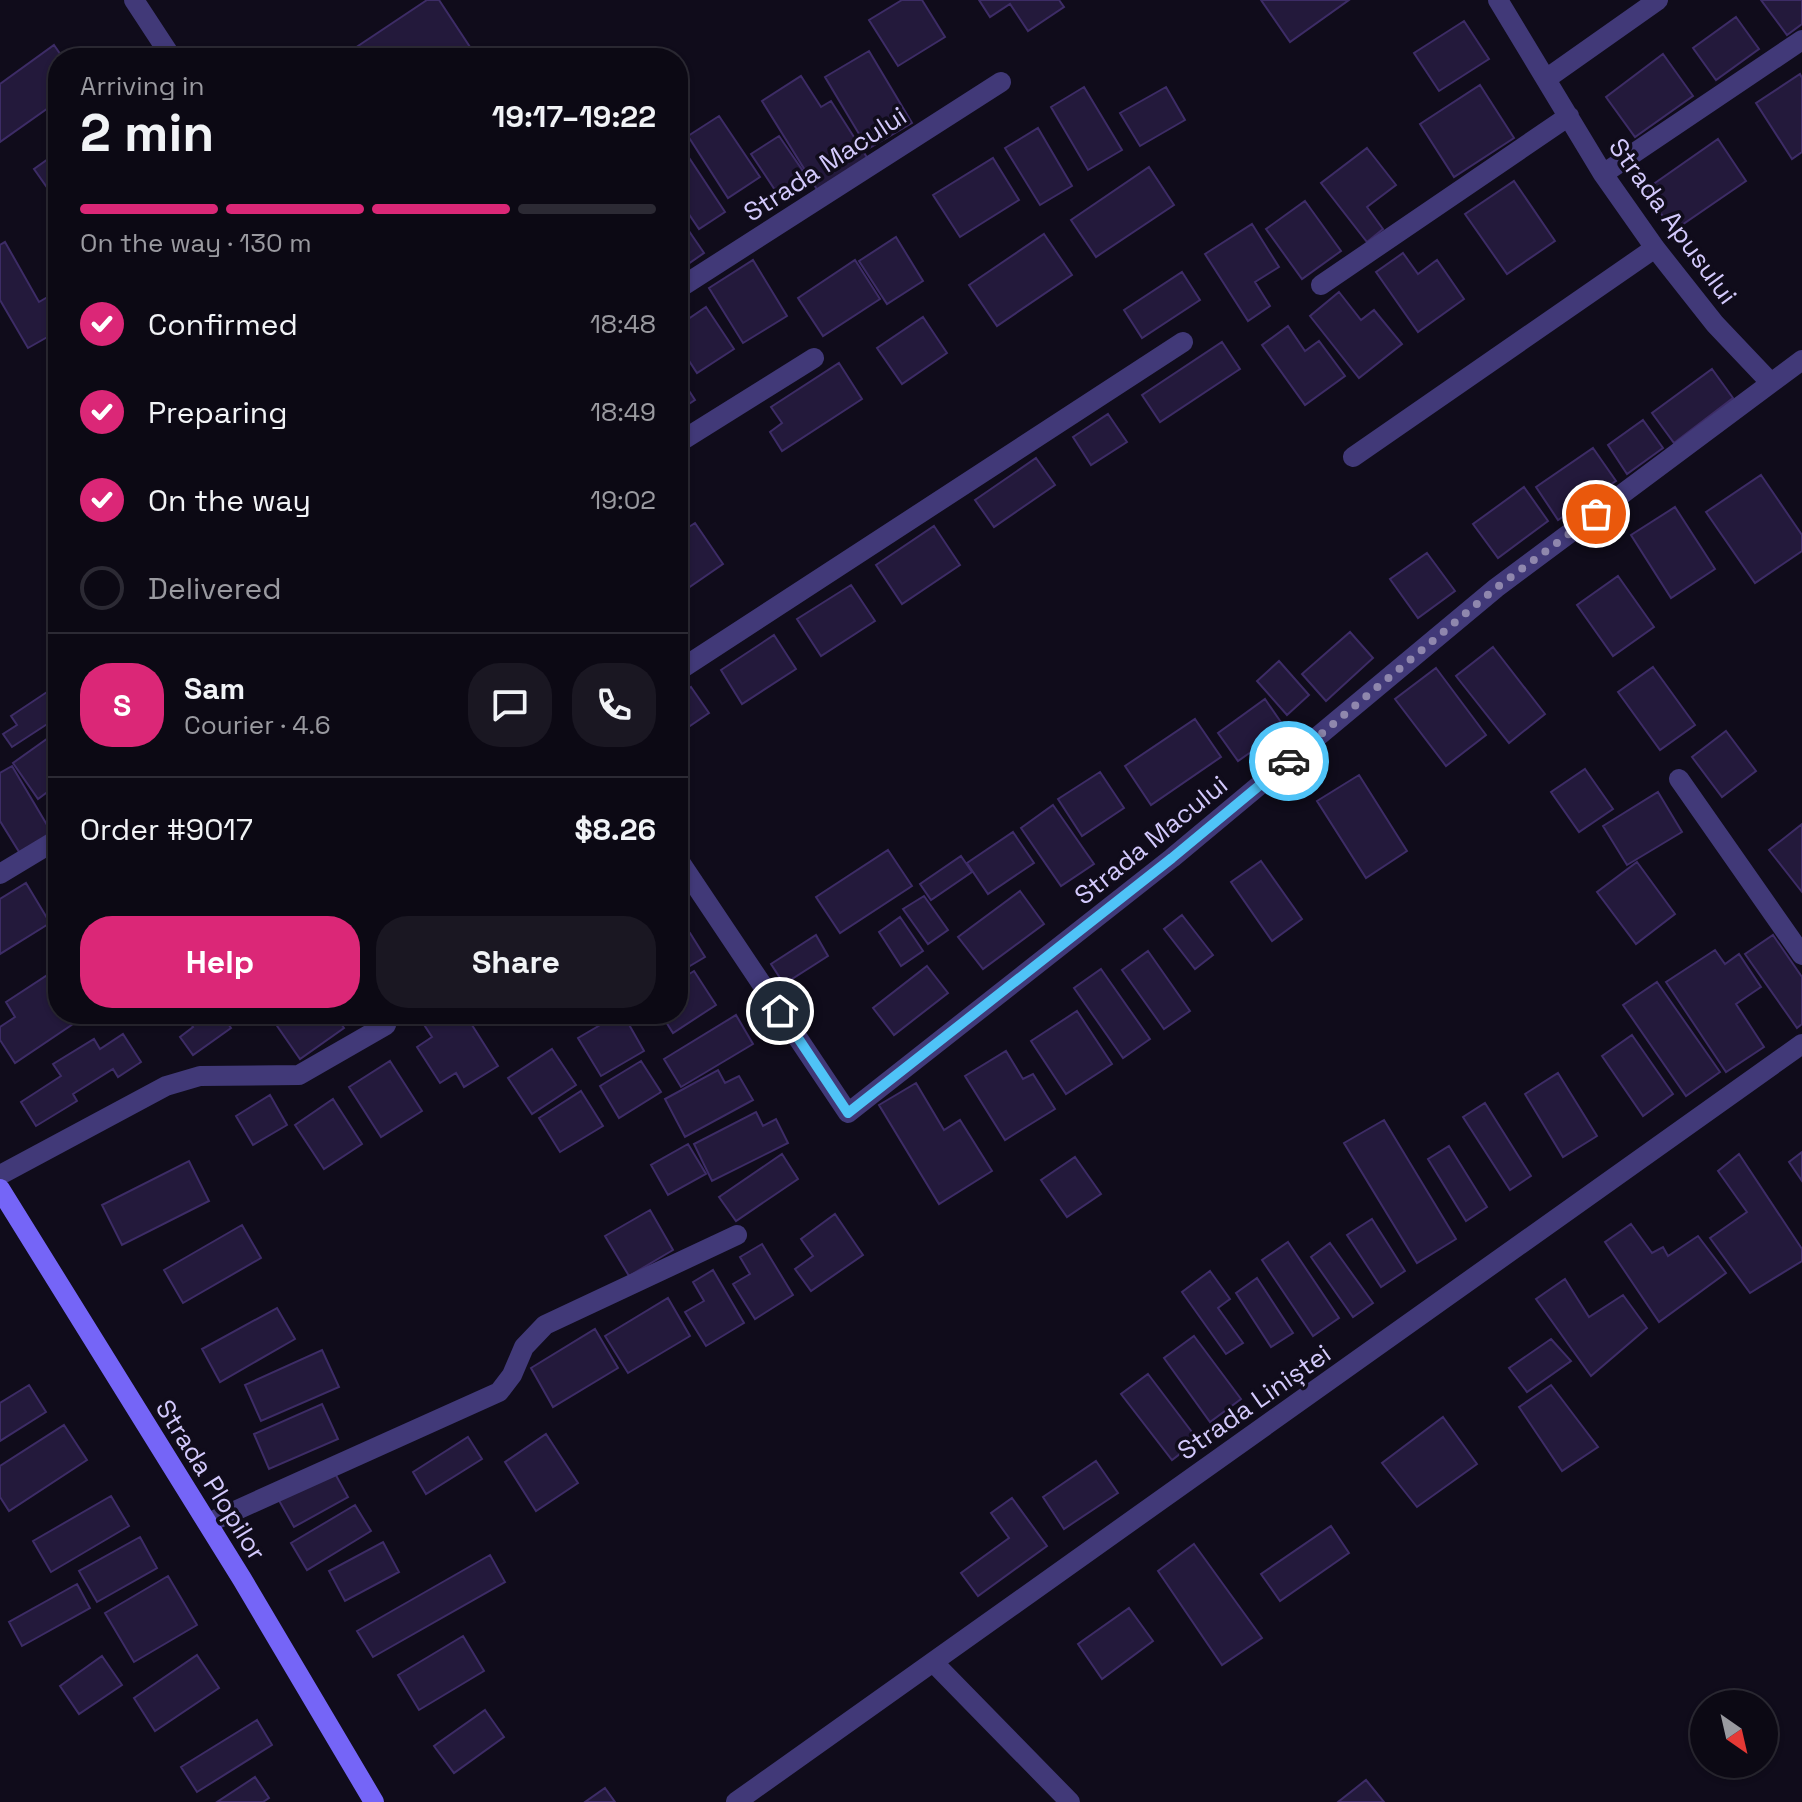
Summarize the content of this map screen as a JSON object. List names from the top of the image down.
{
  "streets": {
    "street": [
      "Strada Macului",
      "Strada Apusului",
      "Strada Liniștei",
      "Strada Plopilor"
    ]
  },
  "crossings": [
    ["Strada Macului", "Strada Apusului"]
  ],
  "north": "bottom right",
  "page": {
    "heading": ["2 min", "Arriving in", "19:17–19:22"],
    "panel": [
      "Sam",
      "Courier · 4.6",
      "Order #9017",
      "$8.26"
    ],
    "bar": "On the way · 130 m",
    "list": [
      ["Confirmed", "18:48"],
      ["Preparing", "18:49"],
      ["On the way", "19:02"],
      "Delivered"
    ],
    "round": "S",
    "buttons": ["Help", "Share"]
  }
}
